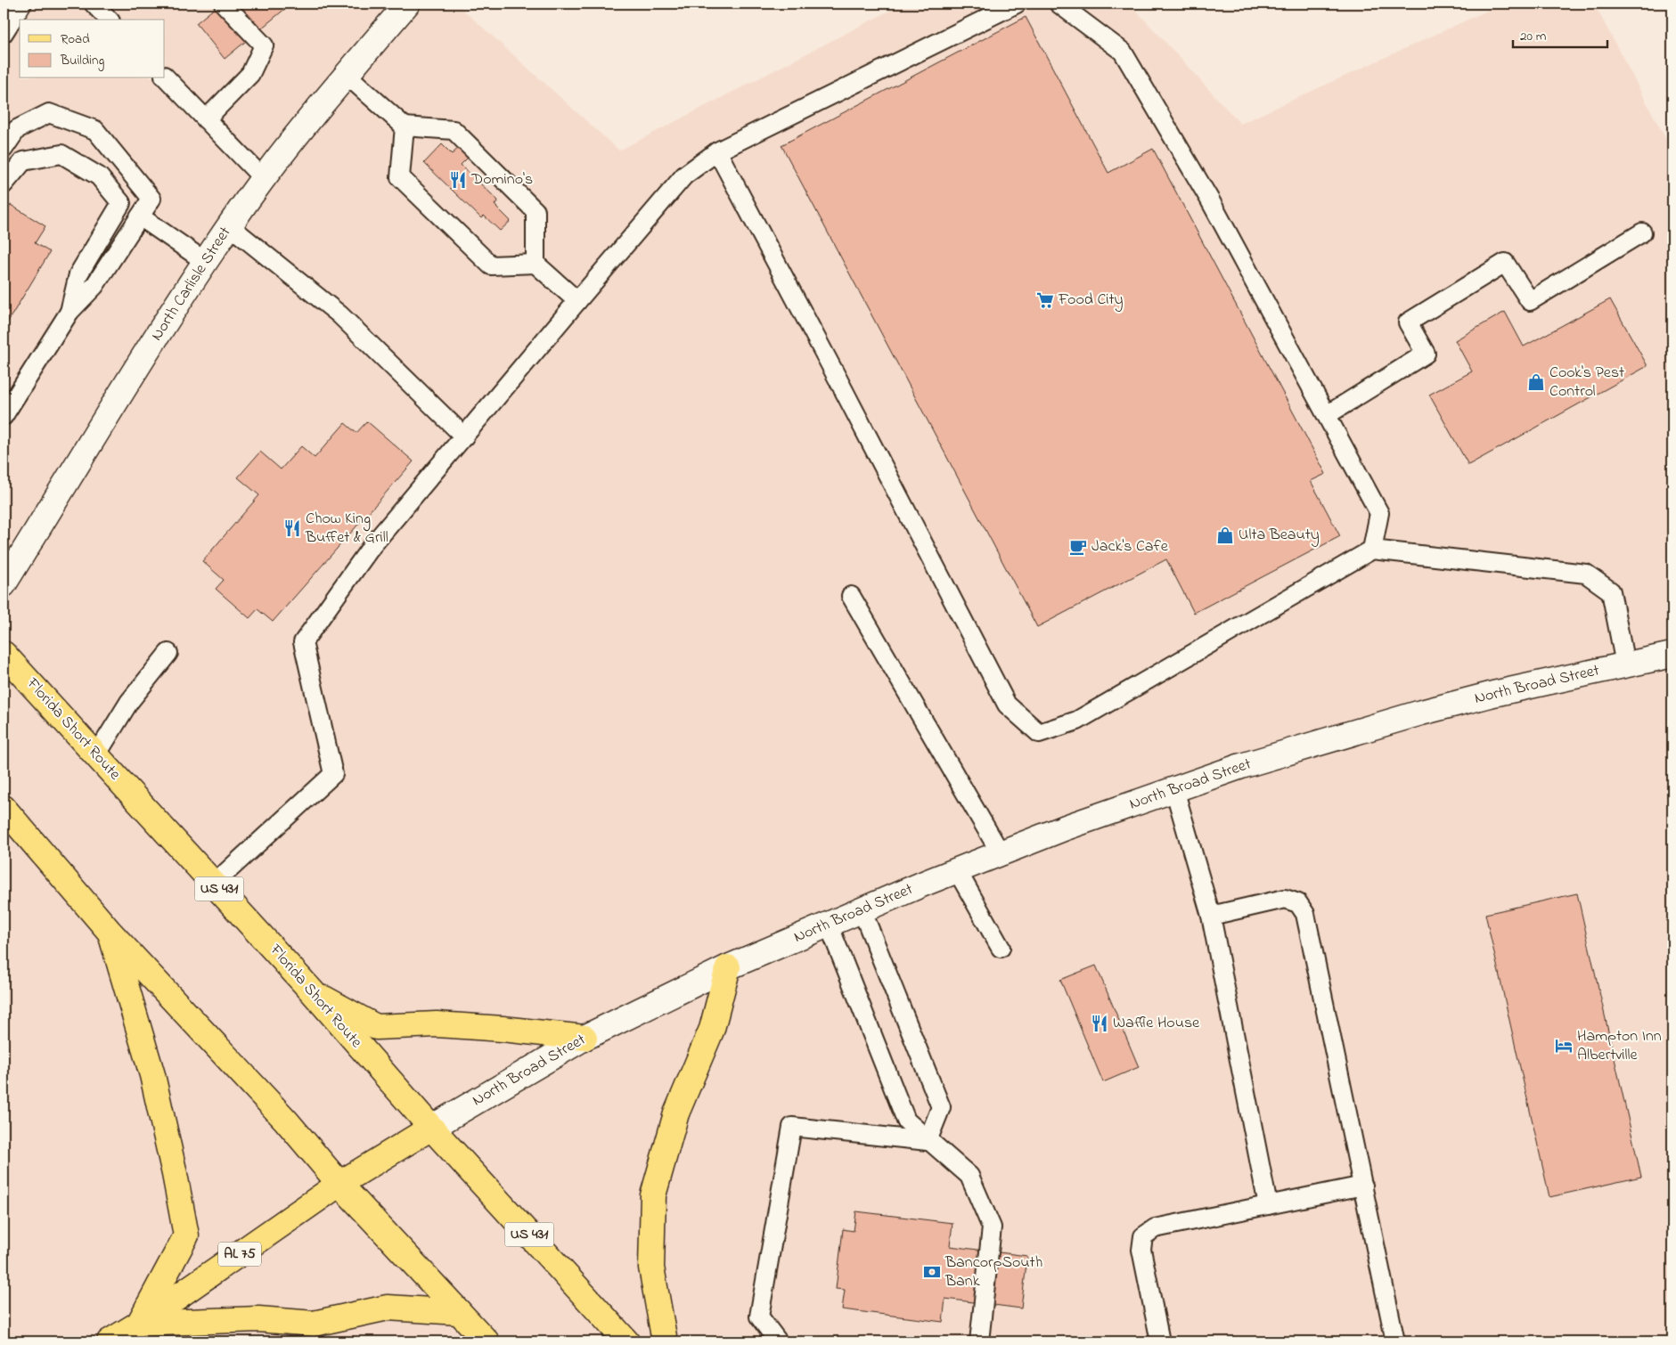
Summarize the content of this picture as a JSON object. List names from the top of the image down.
{
  "streets": {
    "main road": [
      "North Carlisle Street",
      "North Broad Street",
      "Florida Short Route",
      "US 431",
      "AL 75"
    ]
  },
  "crossings": [
    ["North Broad Street", "Florida Short Route"]
  ],
  "places": {
    "restaurant": ["Domino's", "Chow King Buffet & Grill", "Waffle House"],
    "supermarket": ["Food City"],
    "shop": ["Cook's Pest Control", "Ulta Beauty"],
    "cafe": ["Jack's Cafe"],
    "hotel": ["Hampton Inn Albertville"],
    "bank": ["BancorpSouth Bank"]
  },
  "legend": ["Road", "Building"],
  "scale_bar": "20 m"
}
